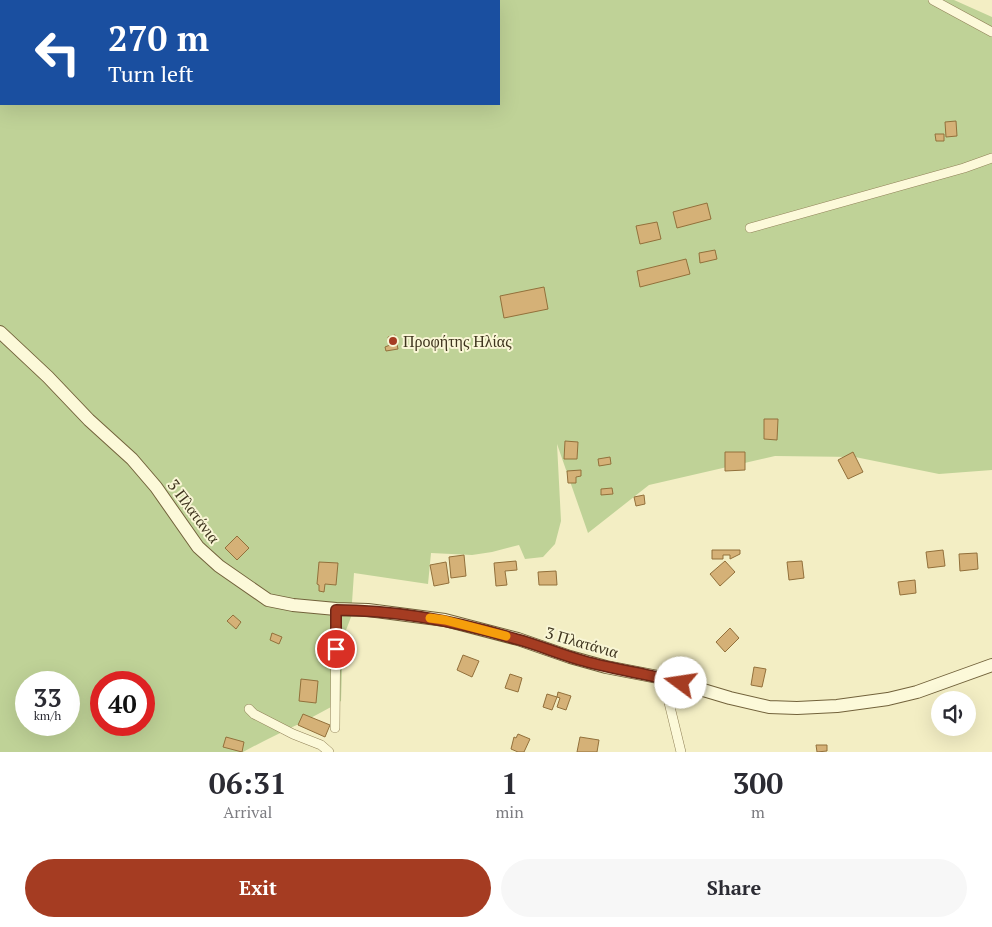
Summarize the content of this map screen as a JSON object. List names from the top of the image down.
{
  "streets": {
    "street": ["3 Πλατάνια"]
  },
  "places": ["Προφήτης Ηλίας"],
  "page": {
    "turn": ["270 m", "Turn left"],
    "speed": "33 km/h",
    "limit": "40",
    "eta": [
      "06:31",
      "Arrival",
      "1",
      "min",
      "300",
      "m"
    ],
    "buttons": ["Exit", "Share"]
  }
}
